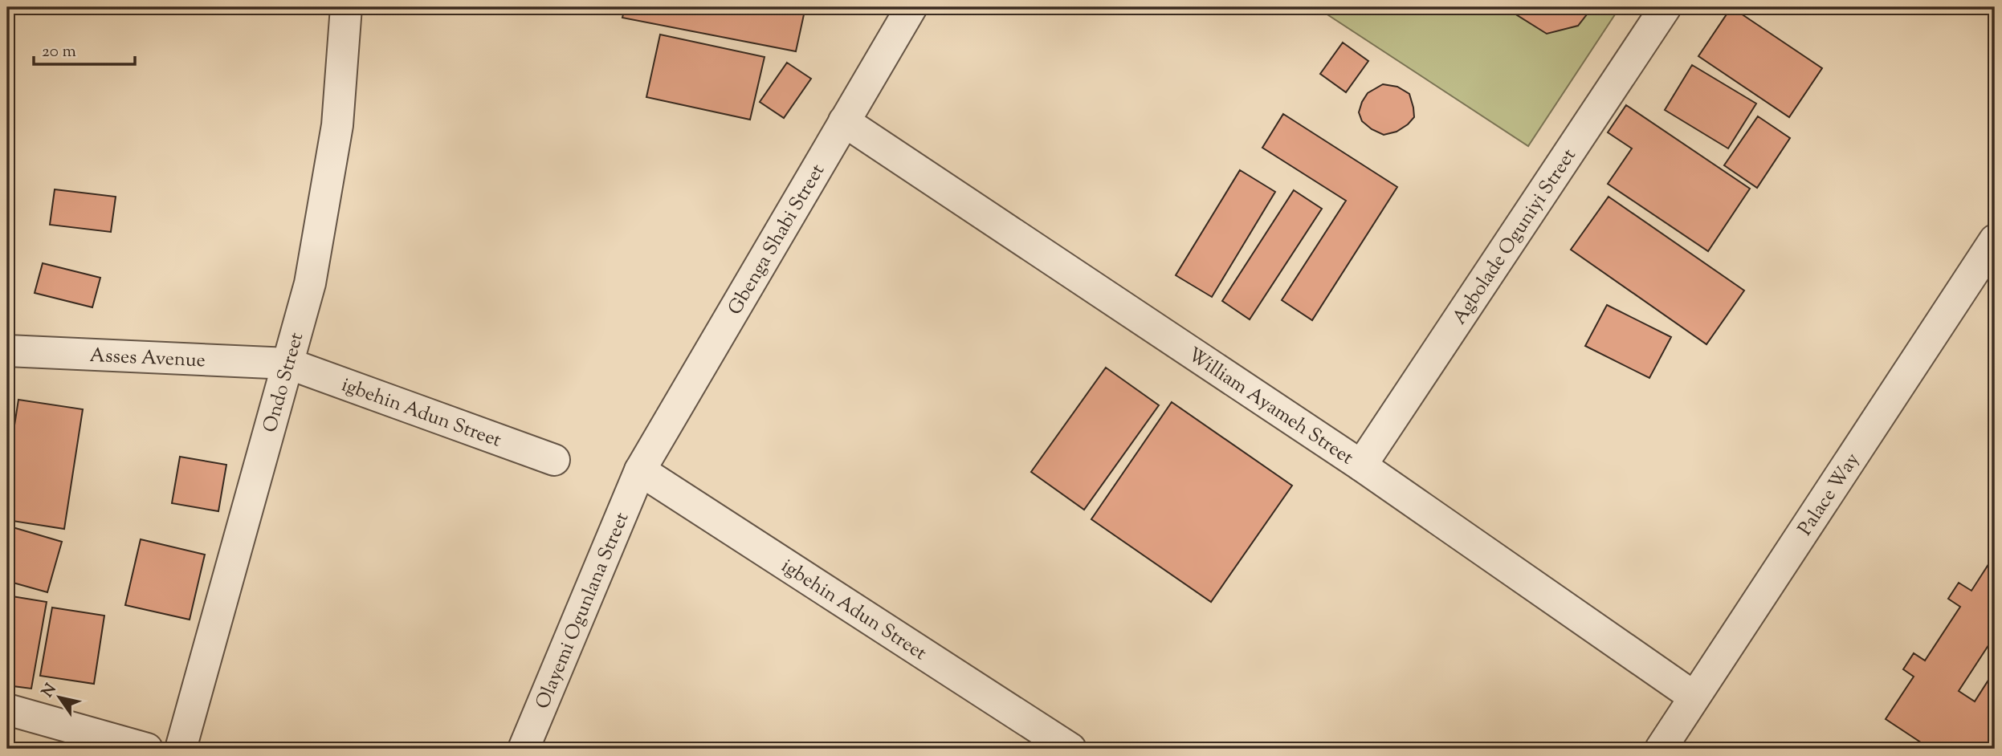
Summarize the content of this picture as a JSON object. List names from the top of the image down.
{
  "streets": {
    "street": [
      "Agbolade Oguniyi Street",
      "Gbenga Shabi Street",
      "Asses Avenue",
      "Ondo Street",
      "William Ayameh Street",
      "igbehin Adun Street",
      "Palace Way",
      "Olayemi Ogunlana Street"
    ]
  },
  "crossings": [
    ["Agbolade Oguniyi Street", "William Ayameh Street"],
    ["Gbenga Shabi Street", "William Ayameh Street"],
    ["Gbenga Shabi Street", "igbehin Adun Street"],
    ["Gbenga Shabi Street", "Olayemi Ogunlana Street"],
    ["Asses Avenue", "Ondo Street"],
    ["Asses Avenue", "igbehin Adun Street"],
    ["Ondo Street", "igbehin Adun Street"],
    ["William Ayameh Street", "Palace Way"],
    ["igbehin Adun Street", "Olayemi Ogunlana Street"]
  ],
  "scale_bar": "20 m",
  "north": "top left"
}
